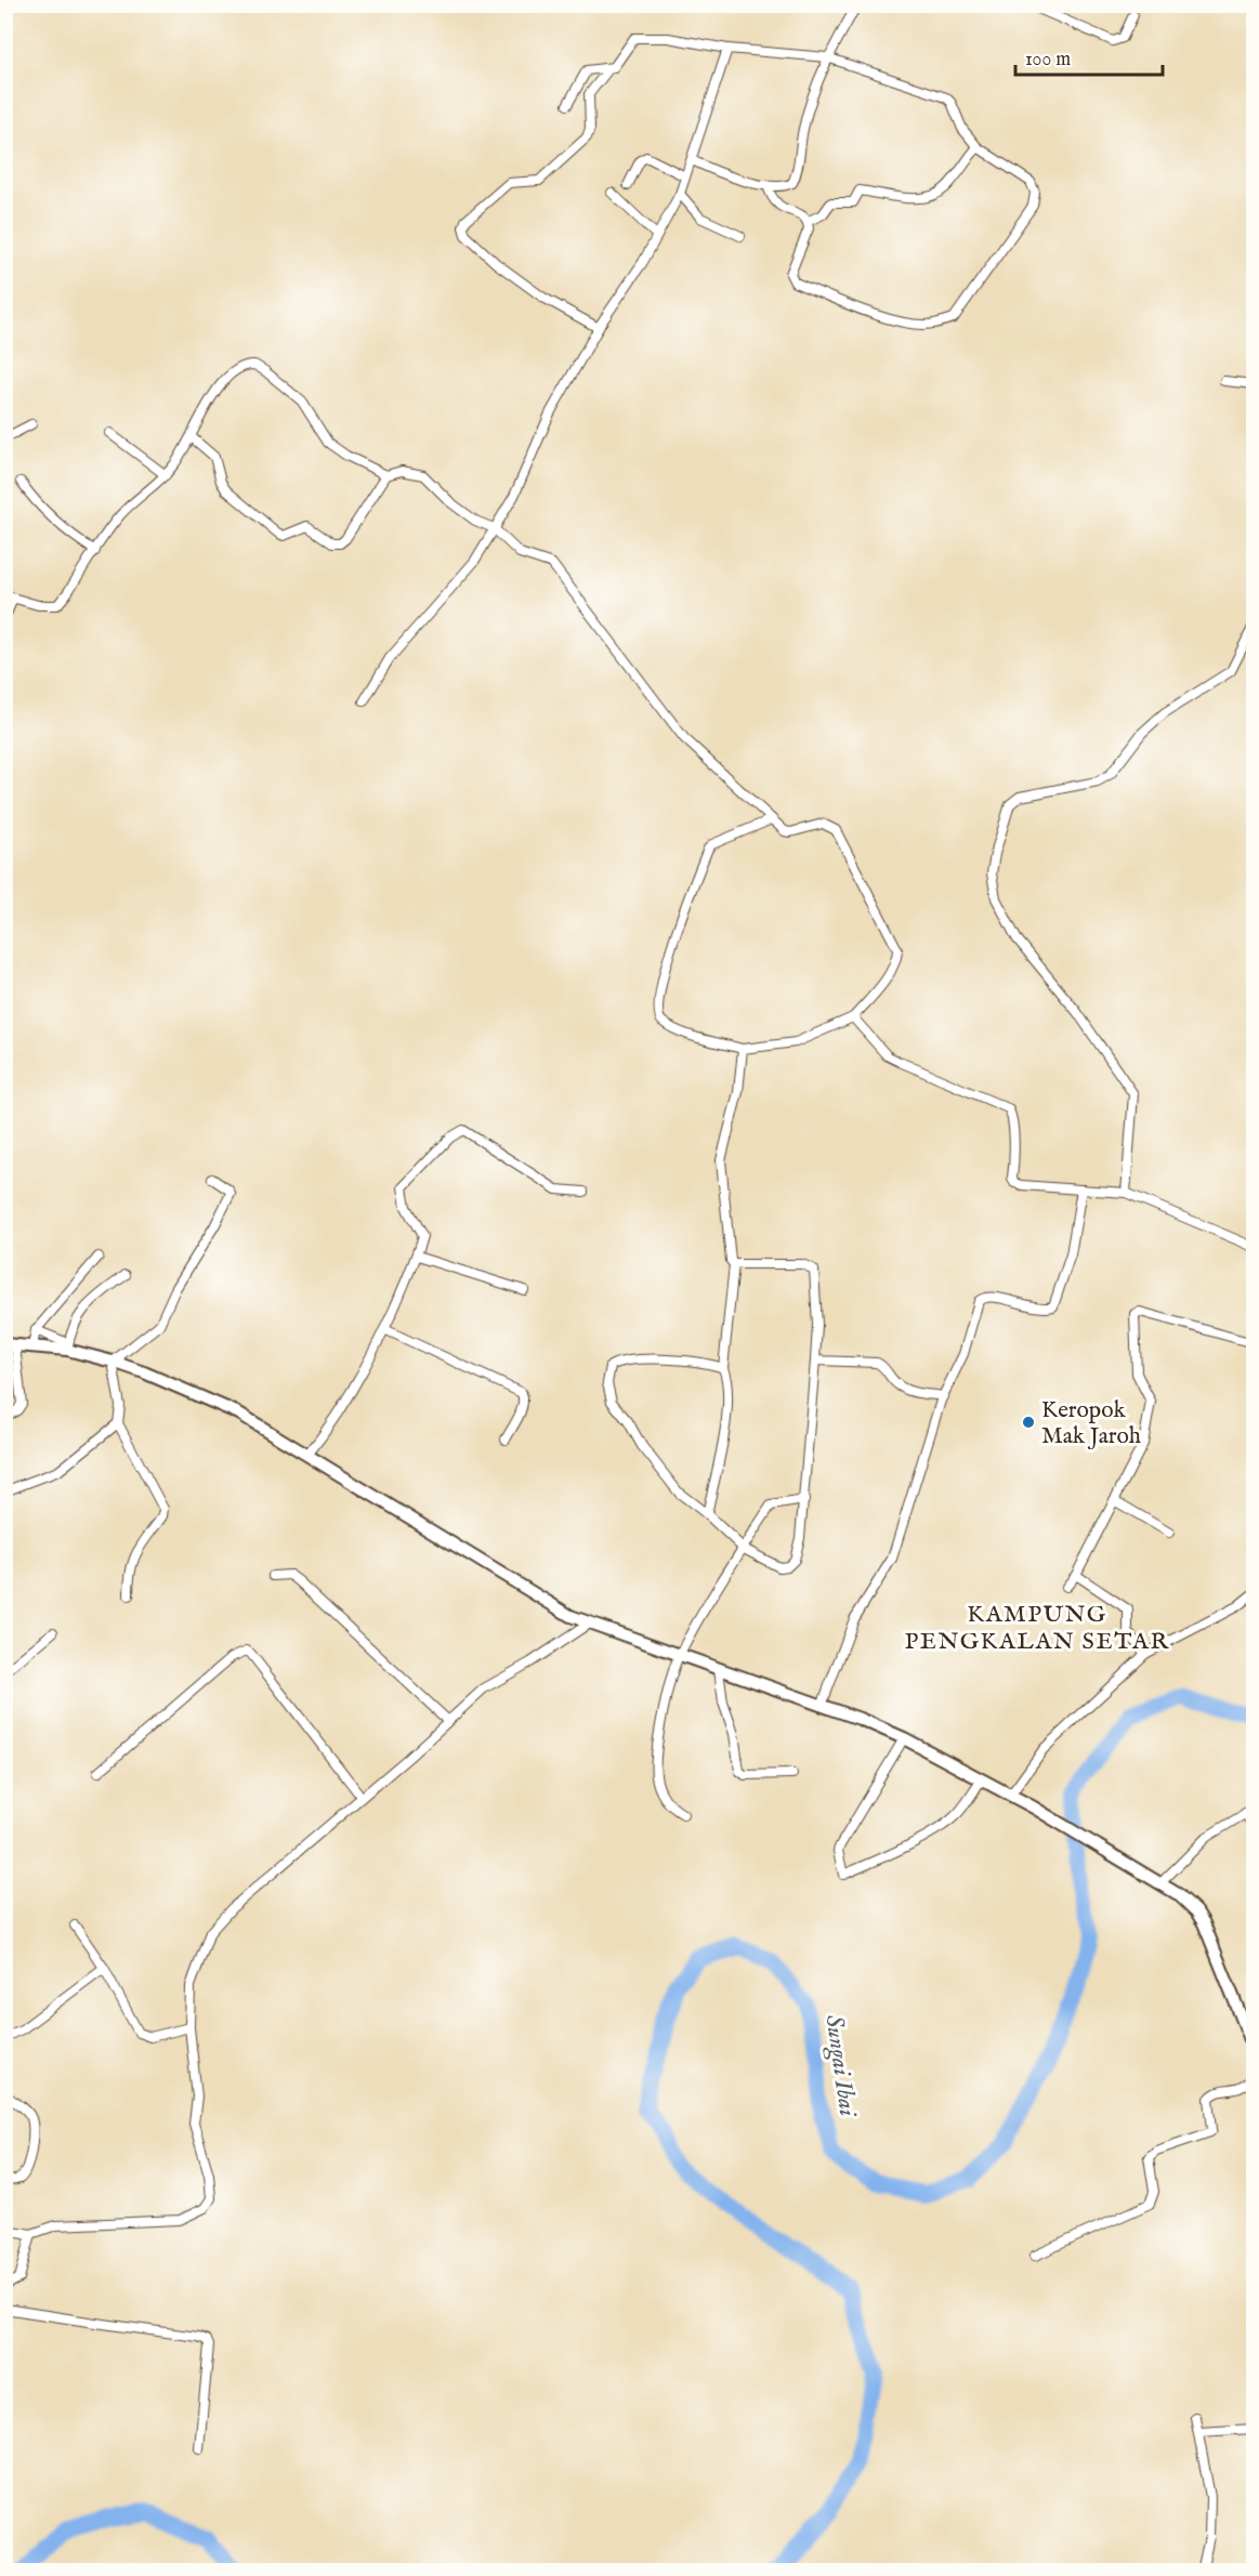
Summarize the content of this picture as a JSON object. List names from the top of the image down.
{
  "districts": ["KAMPUNG PENGKALAN SETAR"],
  "water": ["Sungai Ibai"],
  "places": ["Keropok Mak Jaroh"],
  "scale_bar": "100 m"
}
